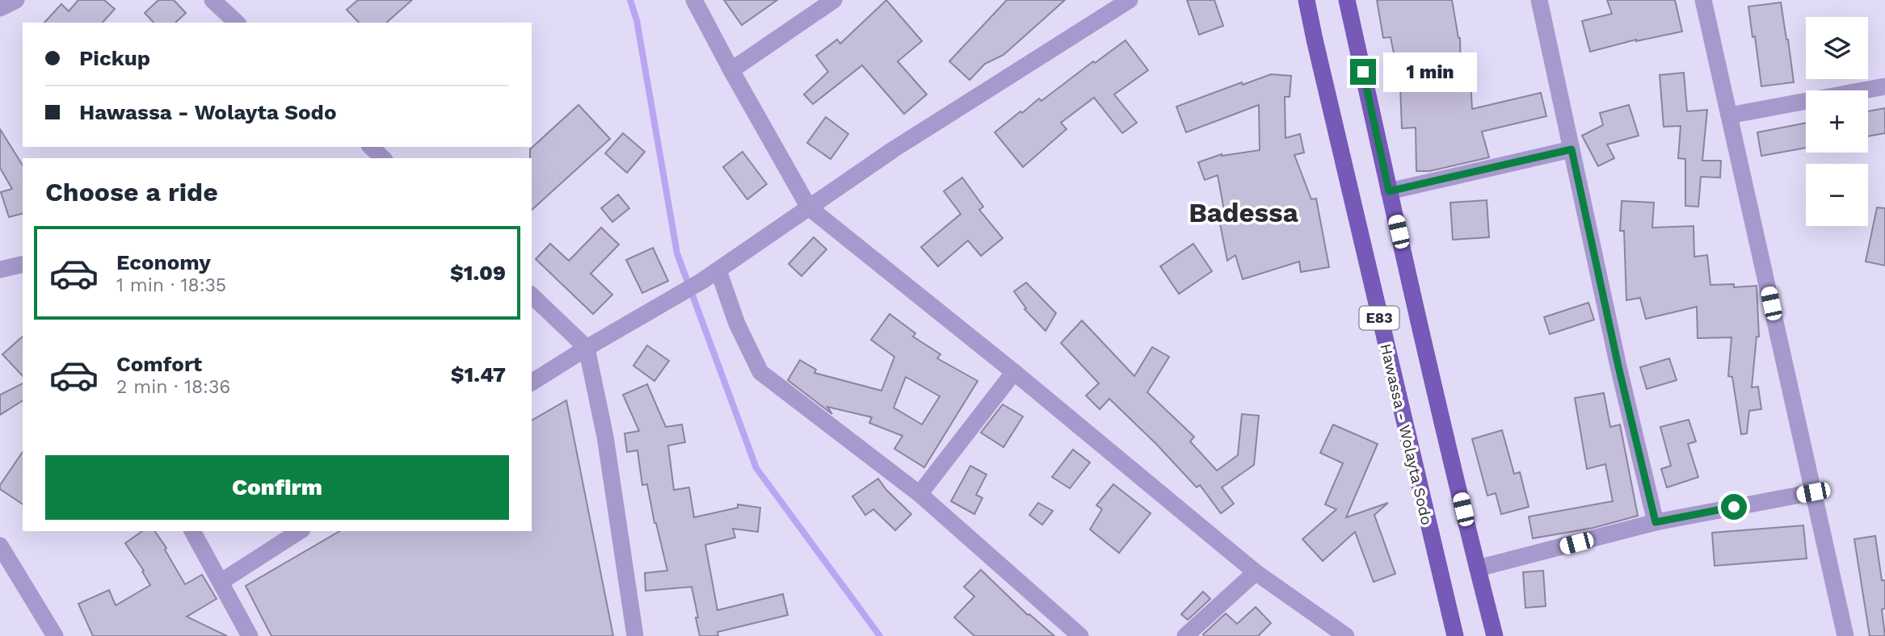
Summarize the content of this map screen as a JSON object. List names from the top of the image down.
{
  "streets": {
    "main road": ["E83", "Hawassa - Wolayta Sodo"]
  },
  "districts": ["Badessa"],
  "page": {
    "map_buttons": ["+", "−"],
    "banner": ["Pickup", "Hawassa - Wolayta Sodo"],
    "bubble": "1 min",
    "heading": "Choose a ride",
    "list": [
      {
        "name": "Economy",
        "note": "1 min · 18:35",
        "value": "$1.09"
      },
      {
        "name": "Comfort",
        "note": "2 min · 18:36",
        "value": "$1.47"
      }
    ],
    "buttons": "Confirm"
  }
}
